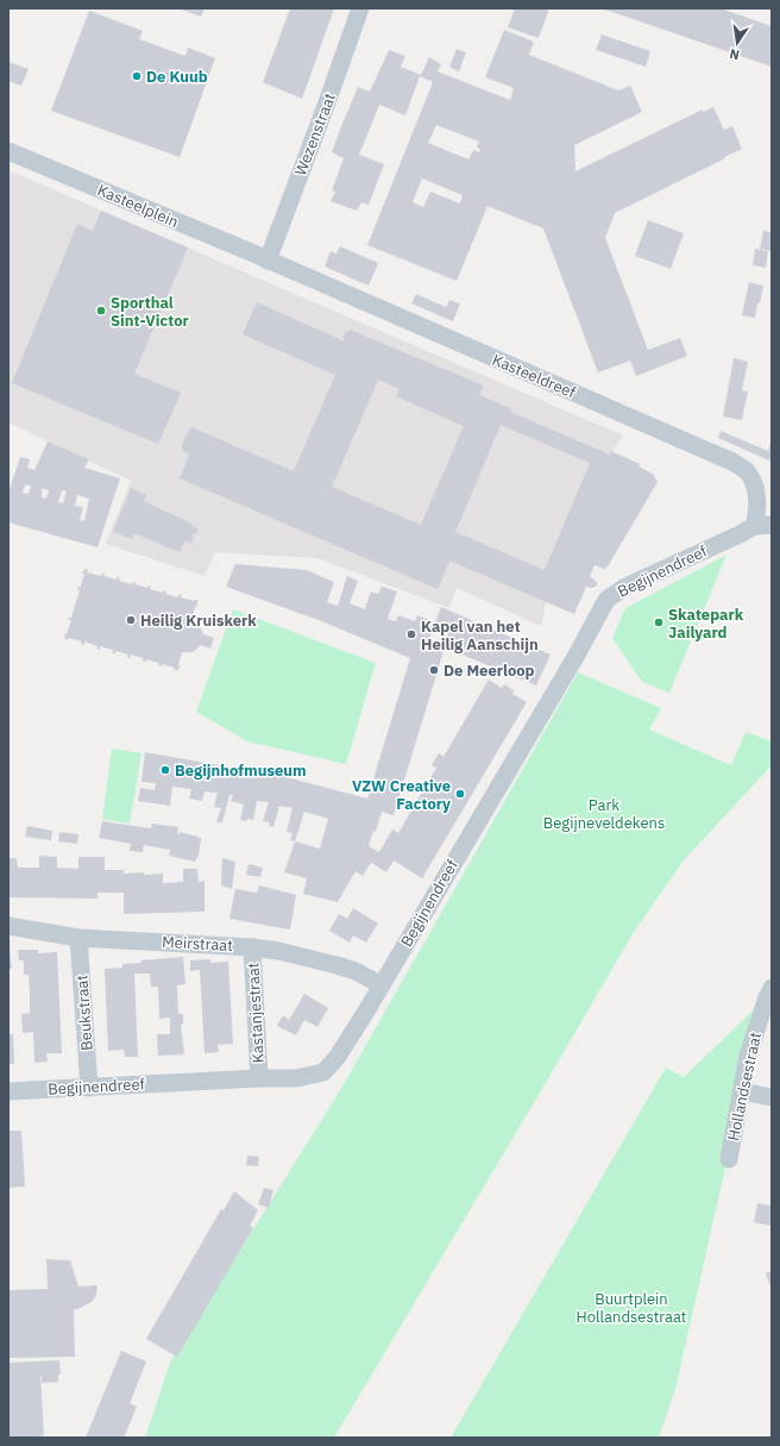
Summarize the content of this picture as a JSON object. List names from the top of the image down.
{
  "streets": {
    "street": [
      "Wezenstraat",
      "Kasteelplein",
      "Kasteeldreef",
      "Begijnendreef",
      "Meirstraat",
      "Beukstraat",
      "Kastanjestraat",
      "Hollandsestraat"
    ]
  },
  "crossings": [
    ["Wezenstraat", "Kasteelplein"],
    ["Wezenstraat", "Kasteeldreef"],
    ["Kasteelplein", "Kasteeldreef"],
    ["Kasteeldreef", "Begijnendreef"],
    ["Begijnendreef", "Meirstraat"],
    ["Begijnendreef", "Beukstraat"],
    ["Begijnendreef", "Kastanjestraat"],
    ["Meirstraat", "Beukstraat"],
    ["Meirstraat", "Kastanjestraat"]
  ],
  "parks": ["Park Begijneveldekens", "Buurtplein Hollandsestraat"],
  "places": [
    "De Kuub",
    "Sporthal Sint-Victor",
    "Heilig Kruiskerk",
    "Skatepark Jailyard",
    "Kapel van het Heilig Aanschijn",
    "De Meerloop",
    "Begijnhofmuseum",
    "VZW Creative Factory"
  ],
  "north": "bottom"
}
